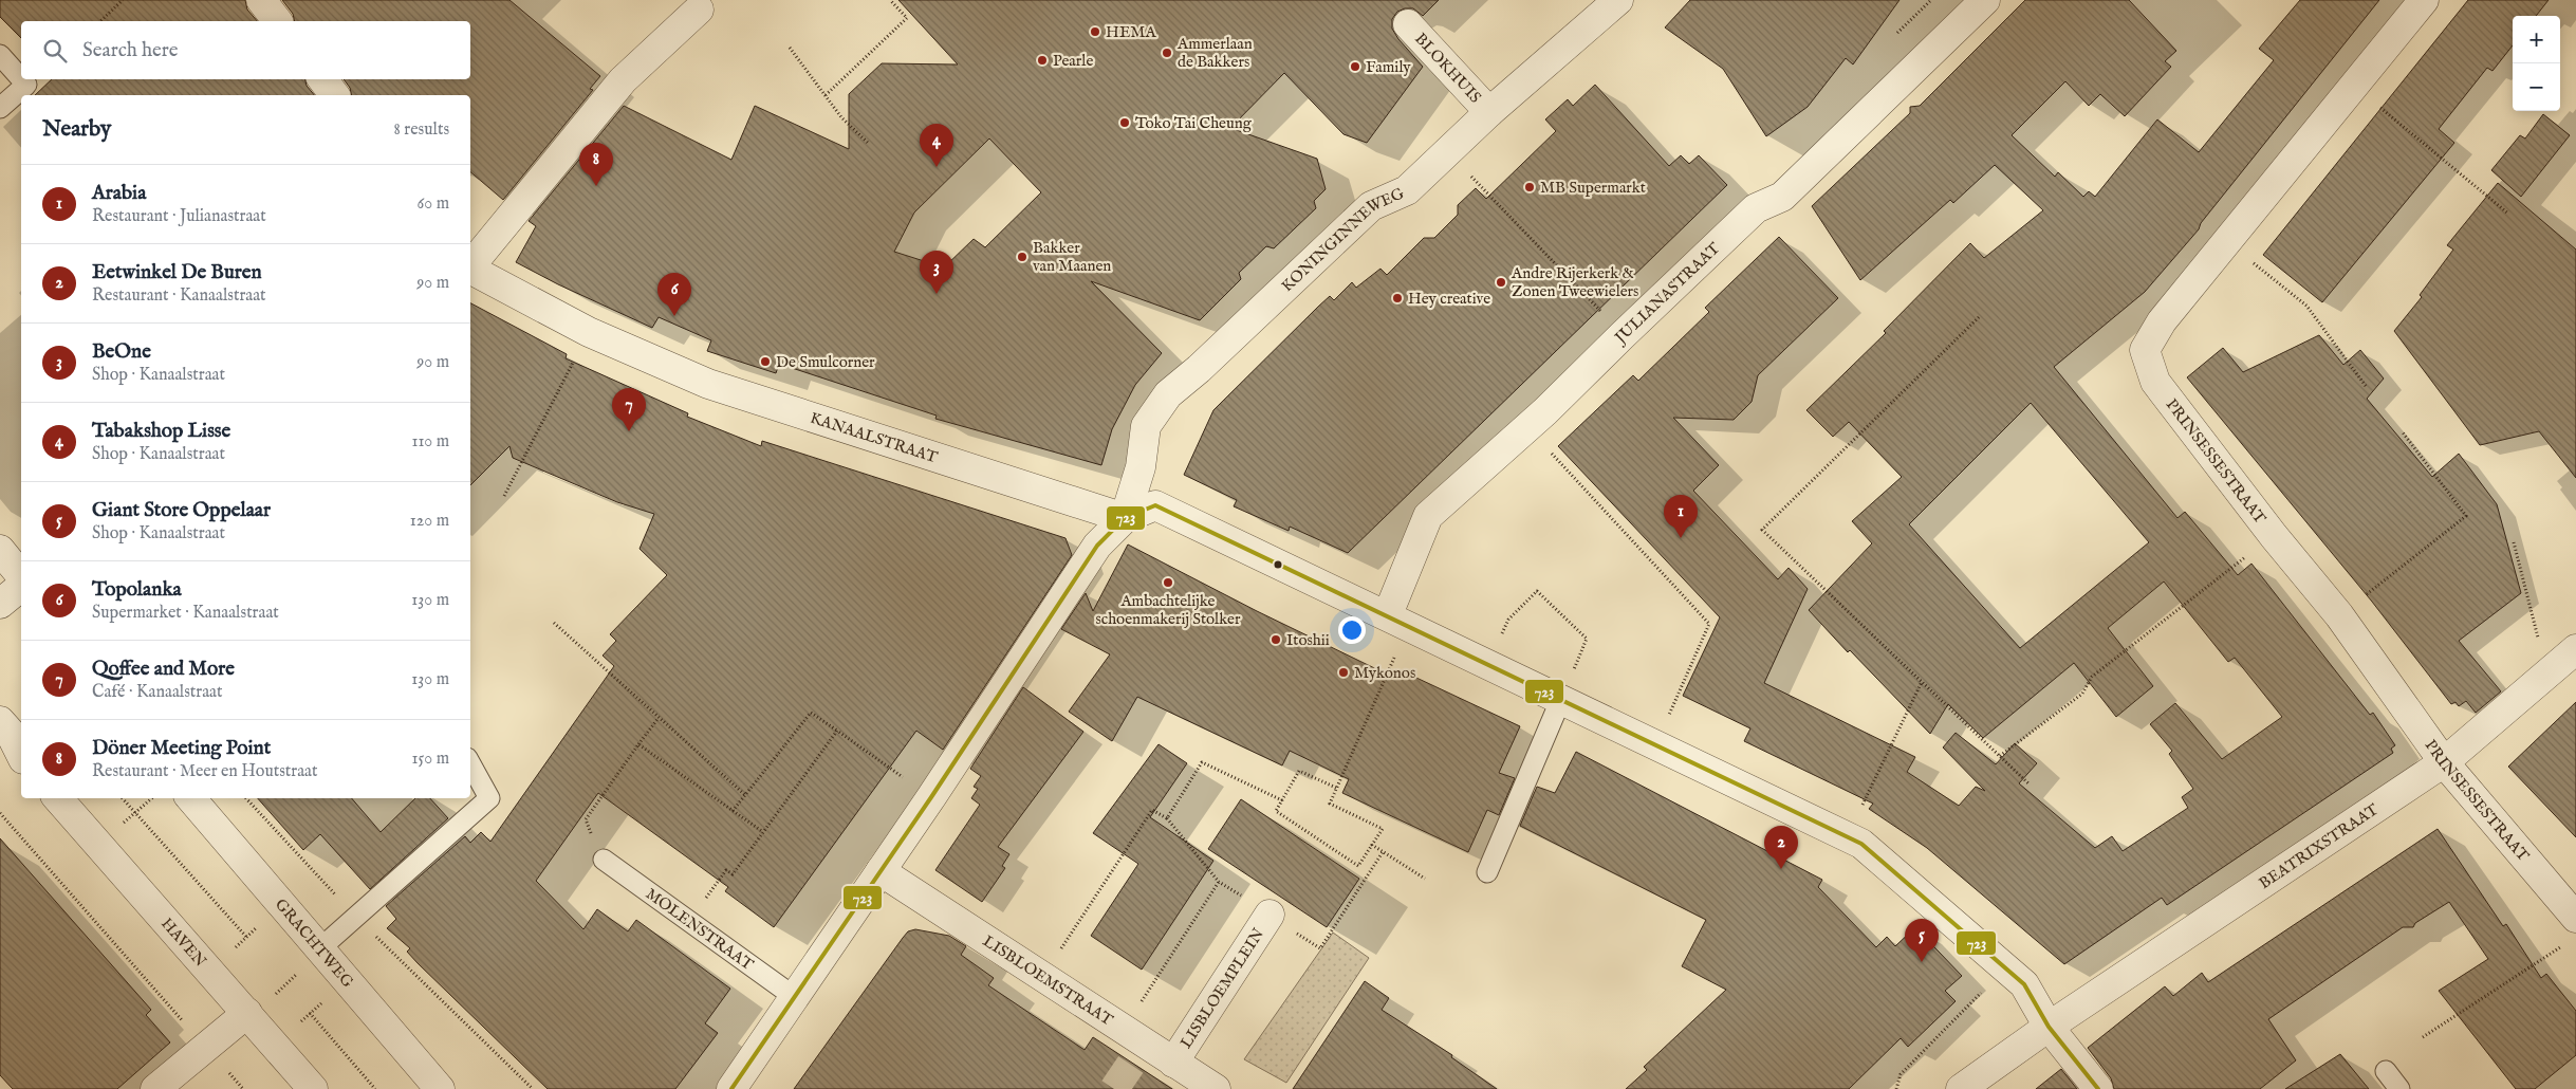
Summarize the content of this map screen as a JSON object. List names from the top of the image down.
{
  "streets": {
    "street": [
      "BLOKHUIS",
      "KONINGINNEWEG",
      "JULIANASTRAAT",
      "KANAALSTRAAT",
      "PRINSESSESTRAAT",
      "BEATRIXSTRAAT",
      "HAVEN",
      "GRACHTWEG",
      "LISBLOEMSTRAAT",
      "LISBLOEMPLEIN"
    ],
    "lane": ["MOLENSTRAAT"]
  },
  "crossings": [
    ["BLOKHUIS", "KONINGINNEWEG"],
    ["KONINGINNEWEG", "KANAALSTRAAT"],
    ["PRINSESSESTRAAT", "BEATRIXSTRAAT"],
    ["LISBLOEMSTRAAT", "LISBLOEMPLEIN"]
  ],
  "places": [
    "HEMA",
    "Ammerlaan de Bakkers",
    "Pearle",
    "Family",
    "Toko Tai Cheung",
    "MB Supermarkt",
    "Bakker van Maanen",
    "Andre Rijerkerk & Zonen Tweewielers",
    "Hey creative",
    "De Smulcorner",
    "Ambachtelijke schoenmakerij Stolker",
    "Itoshii",
    "Mykonos"
  ],
  "lines": ["transit line 723"],
  "page": {
    "map_buttons": ["+", "−"],
    "search": "Search here",
    "heading": ["Nearby", "8 results"],
    "pins": [
      "4",
      "8",
      "3",
      "6",
      "7",
      "1",
      "2",
      "5"
    ],
    "list": [
      {
        "mark": "1",
        "name": "Arabia",
        "note": "Restaurant · Julianastraat",
        "value": "60 m"
      },
      {
        "mark": "2",
        "name": "Eetwinkel De Buren",
        "note": "Restaurant · Kanaalstraat",
        "value": "90 m"
      },
      {
        "mark": "3",
        "name": "BeOne",
        "note": "Shop · Kanaalstraat",
        "value": "90 m"
      },
      {
        "mark": "4",
        "name": "Tabakshop Lisse",
        "note": "Shop · Kanaalstraat",
        "value": "110 m"
      },
      {
        "mark": "5",
        "name": "Giant Store Oppelaar",
        "note": "Shop · Kanaalstraat",
        "value": "120 m"
      },
      {
        "mark": "6",
        "name": "Topolanka",
        "note": "Supermarket · Kanaalstraat",
        "value": "130 m"
      },
      {
        "mark": "7",
        "name": "Qoffee and More",
        "note": "Café · Kanaalstraat",
        "value": "130 m"
      },
      {
        "mark": "8",
        "name": "Döner Meeting Point",
        "note": "Restaurant · Meer en Houtstraat",
        "value": "150 m"
      }
    ]
  }
}
